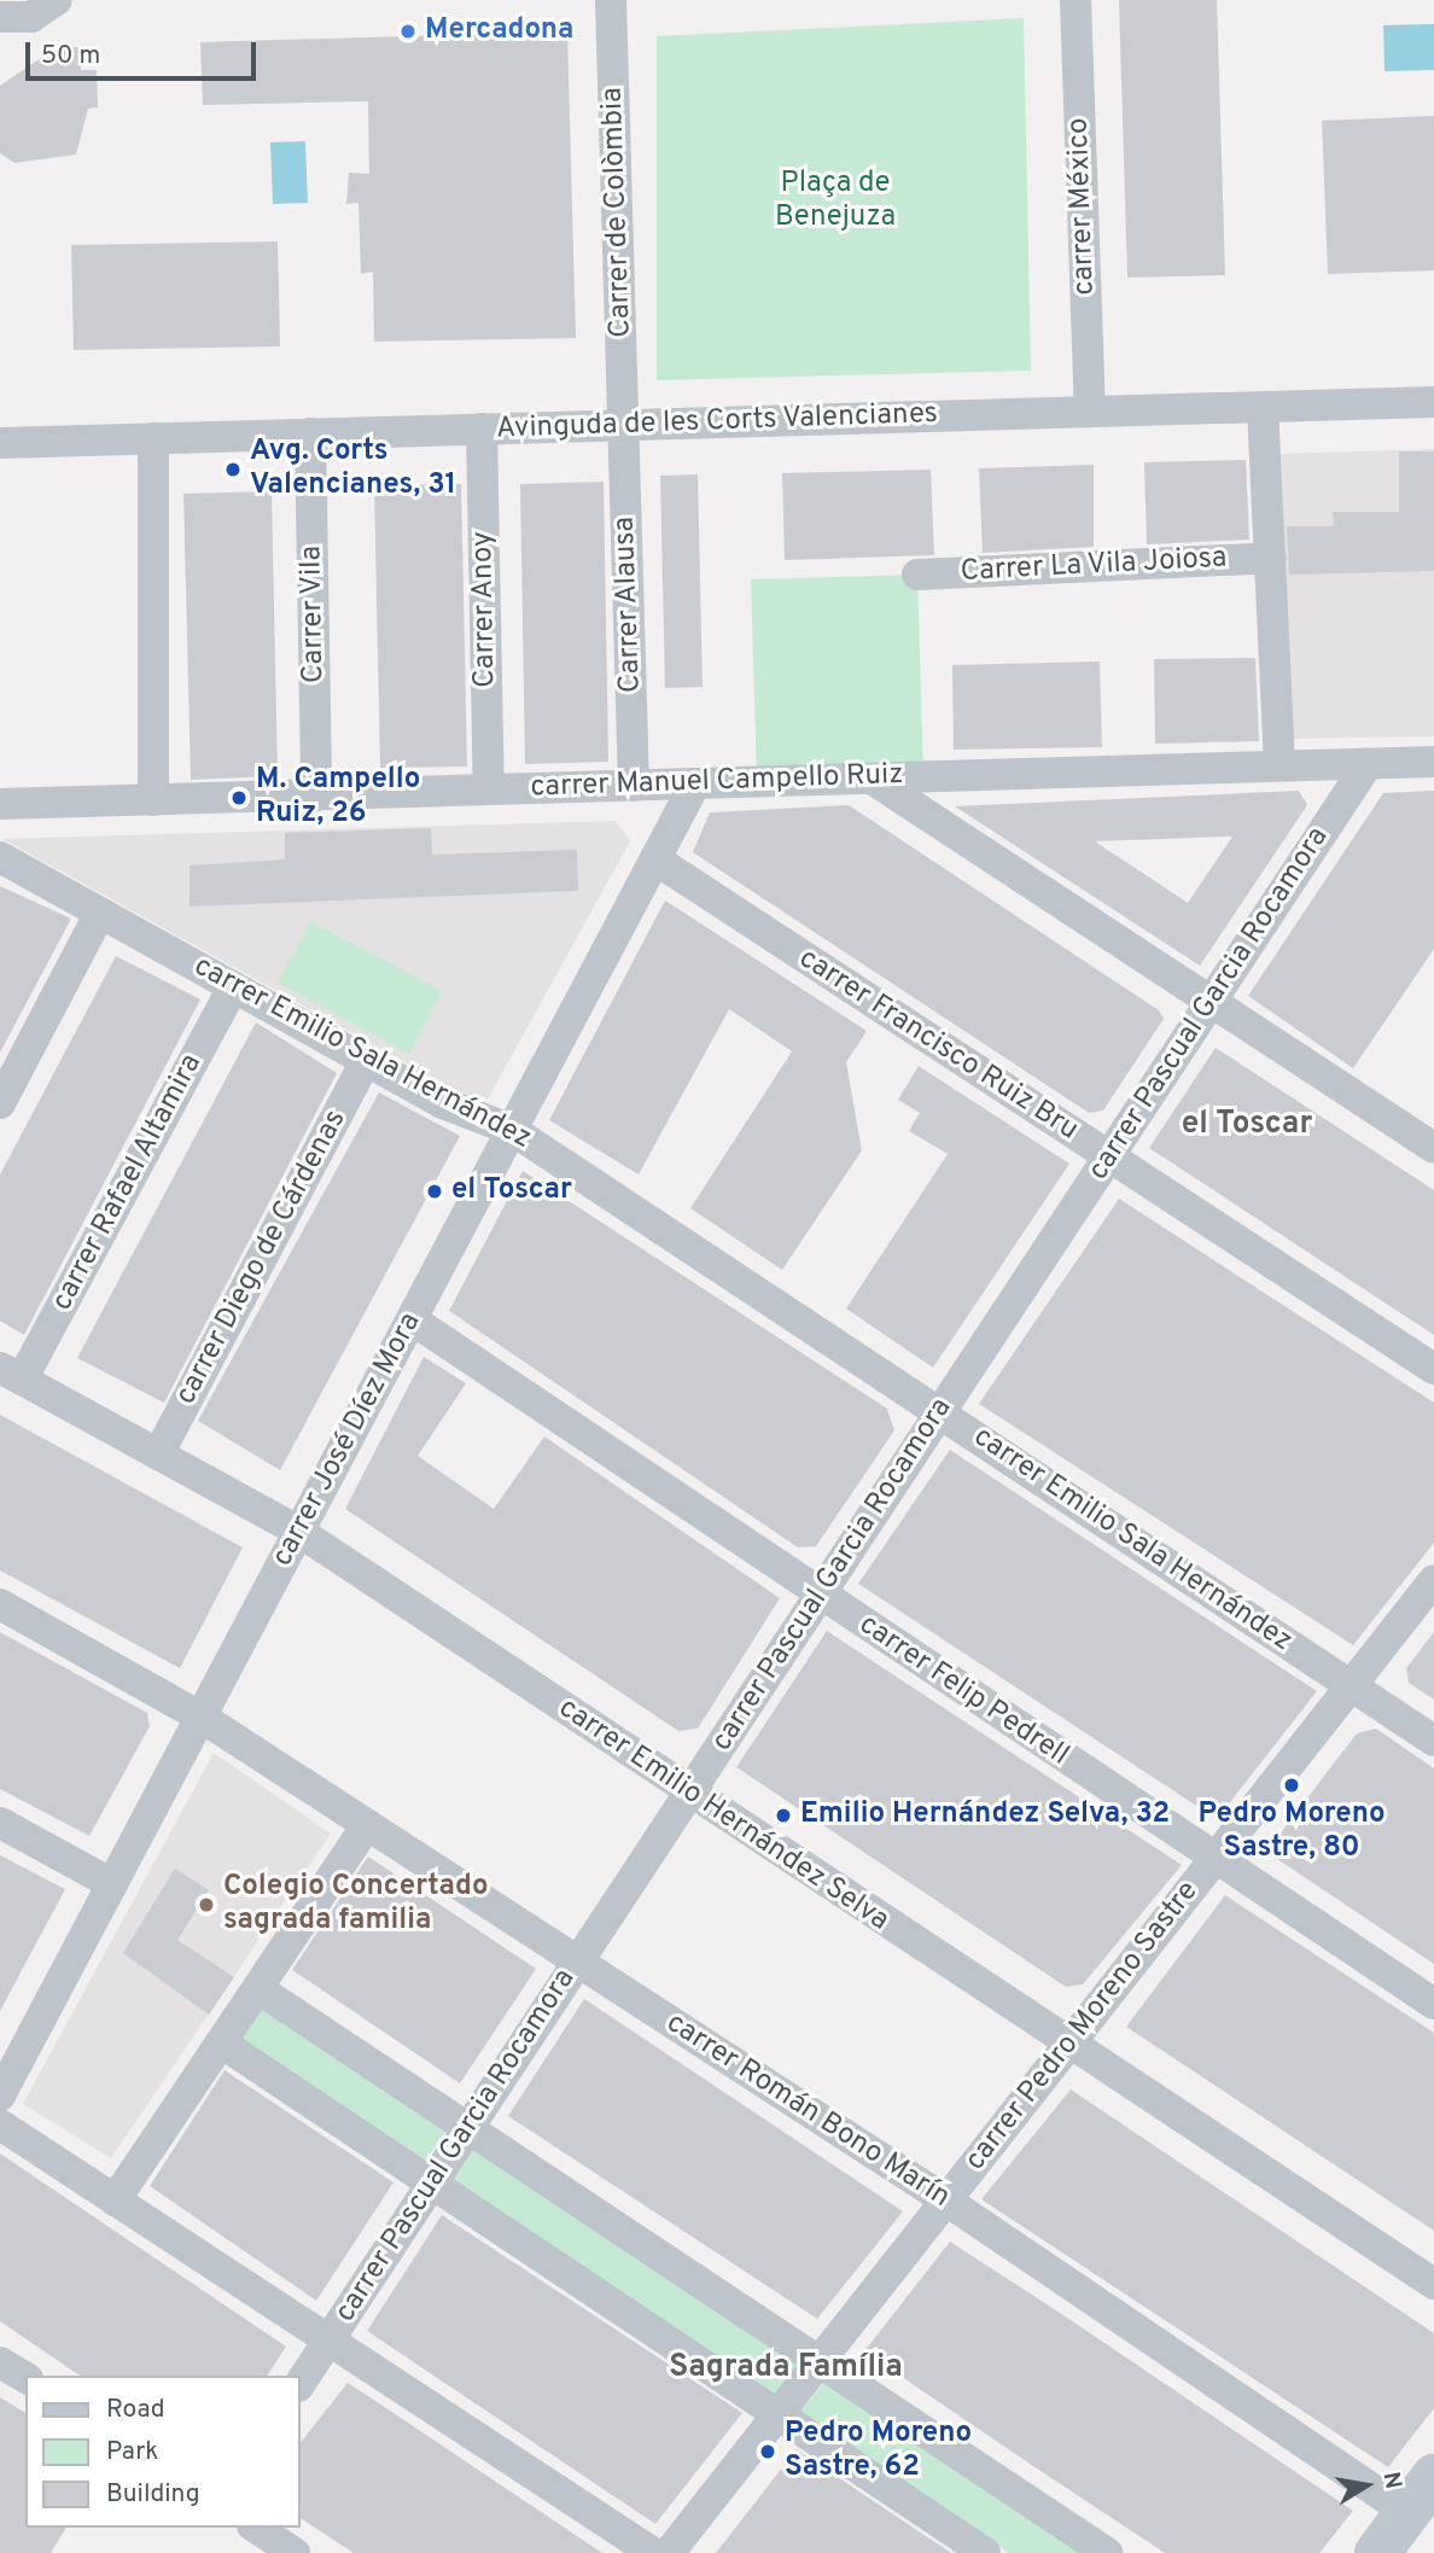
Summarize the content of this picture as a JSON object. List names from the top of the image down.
{
  "streets": {
    "street": [
      "carrer México",
      "Carrer de Colòmbia",
      "Avinguda de les Corts Valencianes",
      "Carrer La Vila Joiosa",
      "Carrer Alausa",
      "Carrer Anoy",
      "Carrer Vila",
      "carrer Manuel Campello Ruiz",
      "carrer Pascual Garcia Rocamora",
      "carrer Francisco Ruiz Bru",
      "carrer Emilio Sala Hernández",
      "carrer Rafael Altamira",
      "carrer Diego de Cárdenas",
      "carrer José Díez Mora",
      "carrer Felip Pedrell",
      "carrer Emilio Hernández Selva",
      "carrer Pedro Moreno Sastre",
      "carrer Román Bono Marín"
    ]
  },
  "crossings": [
    ["carrer México", "Avinguda de les Corts Valencianes"],
    ["Carrer de Colòmbia", "Avinguda de les Corts Valencianes"],
    ["Carrer de Colòmbia", "Carrer Alausa"],
    ["Avinguda de les Corts Valencianes", "Carrer La Vila Joiosa"],
    ["Avinguda de les Corts Valencianes", "Carrer Alausa"],
    ["Avinguda de les Corts Valencianes", "Carrer Anoy"],
    ["Avinguda de les Corts Valencianes", "Carrer Vila"],
    ["Carrer La Vila Joiosa", "carrer Manuel Campello Ruiz"],
    ["Carrer Alausa", "carrer Manuel Campello Ruiz"],
    ["Carrer Anoy", "carrer Manuel Campello Ruiz"],
    ["Carrer Vila", "carrer Manuel Campello Ruiz"],
    ["carrer Manuel Campello Ruiz", "carrer Pascual Garcia Rocamora"],
    ["carrer Manuel Campello Ruiz", "carrer José Díez Mora"],
    ["carrer Pascual Garcia Rocamora", "carrer Francisco Ruiz Bru"],
    ["carrer Pascual Garcia Rocamora", "carrer Emilio Sala Hernández"],
    ["carrer Pascual Garcia Rocamora", "carrer Felip Pedrell"],
    ["carrer Pascual Garcia Rocamora", "carrer Emilio Hernández Selva"],
    ["carrer Pascual Garcia Rocamora", "carrer Román Bono Marín"],
    ["carrer Francisco Ruiz Bru", "carrer José Díez Mora"],
    ["carrer Emilio Sala Hernández", "carrer Rafael Altamira"],
    ["carrer Emilio Sala Hernández", "carrer Diego de Cárdenas"],
    ["carrer Emilio Sala Hernández", "carrer José Díez Mora"],
    ["carrer Emilio Sala Hernández", "carrer Pedro Moreno Sastre"],
    ["carrer Rafael Altamira", "carrer Emilio Hernández Selva"],
    ["carrer Diego de Cárdenas", "carrer Emilio Hernández Selva"],
    ["carrer José Díez Mora", "carrer Felip Pedrell"],
    ["carrer José Díez Mora", "carrer Emilio Hernández Selva"],
    ["carrer José Díez Mora", "carrer Román Bono Marín"],
    ["carrer Felip Pedrell", "carrer Pedro Moreno Sastre"],
    ["carrer Emilio Hernández Selva", "carrer Pedro Moreno Sastre"],
    ["carrer Pedro Moreno Sastre", "carrer Román Bono Marín"]
  ],
  "districts": ["el Toscar", "Sagrada Família"],
  "parks": ["Plaça de Benejuza"],
  "places": [
    "Mercadona",
    "Avg. Corts Valencianes, 31",
    "M. Campello Ruiz, 26",
    "el Toscar",
    "Pedro Moreno Sastre, 80",
    "Emilio Hernández Selva, 32",
    "Colegio Concertado sagrada familia",
    "Pedro Moreno Sastre, 62"
  ],
  "legend": ["Road", "Park", "Building"],
  "scale_bar": "50 m",
  "north": "right"
}
